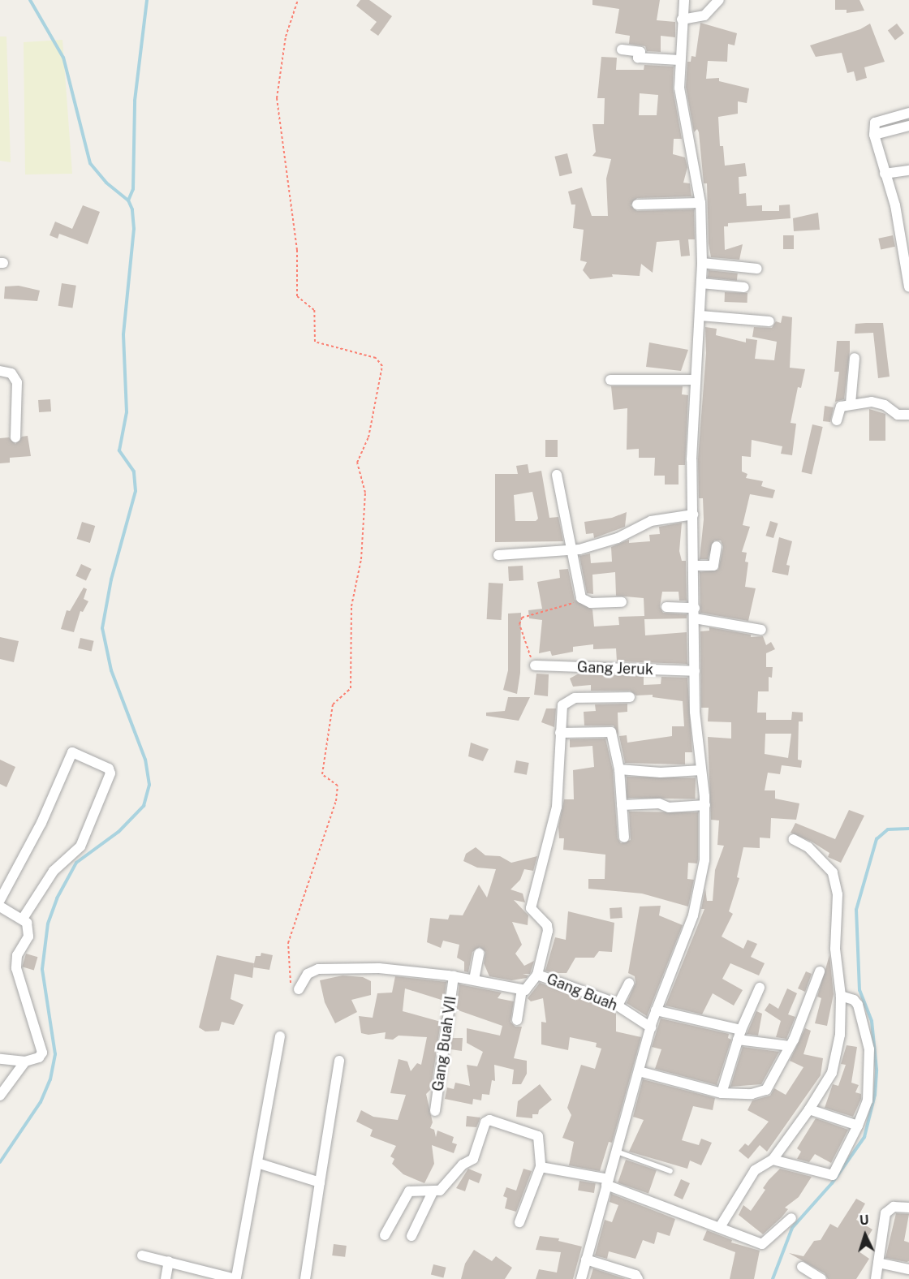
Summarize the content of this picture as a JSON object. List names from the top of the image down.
{
  "streets": {
    "street": ["Gang Jeruk", "Gang Buah", "Gang Buah VII"]
  },
  "north": "top"
}
